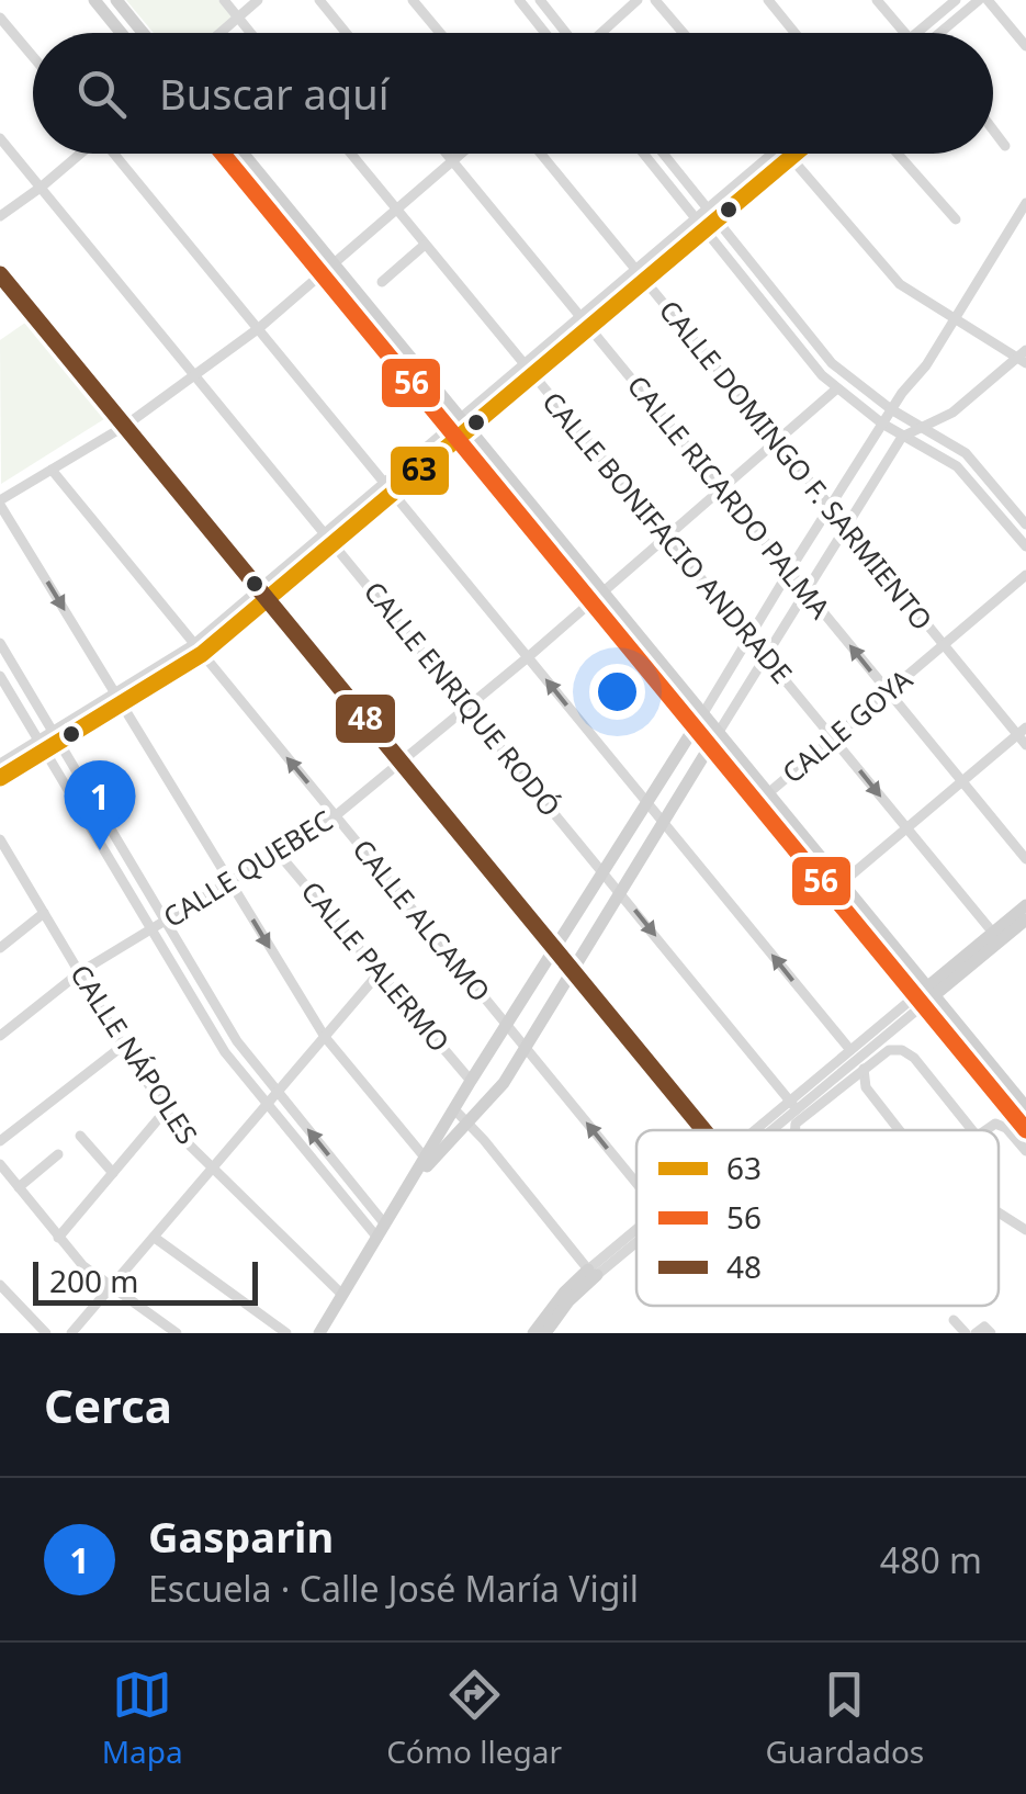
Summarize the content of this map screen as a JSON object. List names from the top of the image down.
{
  "streets": {
    "street": [
      "CALLE DOMINGO F. SARMIENTO",
      "CALLE RICARDO PALMA",
      "CALLE BONIFACIO ANDRADE",
      "CALLE ENRIQUE RODÓ",
      "CALLE GOYA",
      "CALLE QUEBEC",
      "CALLE ALCAMO",
      "CALLE PALERMO",
      "CALLE NÁPOLES"
    ]
  },
  "crossings": [
    ["CALLE DOMINGO F. SARMIENTO", "CALLE GOYA"],
    ["CALLE DOMINGO F. SARMIENTO", "CALLE QUEBEC"],
    ["CALLE RICARDO PALMA", "CALLE GOYA"],
    ["CALLE RICARDO PALMA", "CALLE QUEBEC"],
    ["CALLE BONIFACIO ANDRADE", "CALLE GOYA"],
    ["CALLE BONIFACIO ANDRADE", "CALLE QUEBEC"],
    ["CALLE ENRIQUE RODÓ", "CALLE QUEBEC"],
    ["CALLE QUEBEC", "CALLE ALCAMO"],
    ["CALLE QUEBEC", "CALLE PALERMO"],
    ["CALLE QUEBEC", "CALLE NÁPOLES"]
  ],
  "lines": ["transit line 63", "transit line 56", "transit line 48"],
  "legend": ["63", "56", "48"],
  "scale_bar": "200 m",
  "page": {
    "search": "Buscar aquí",
    "pins": "1",
    "scale": "200 m",
    "heading": "Cerca",
    "list": [
      {
        "mark": "1",
        "name": "Gasparin",
        "note": "Escuela · Calle José María Vigil",
        "value": "480 m"
      }
    ],
    "nav": ["Mapa", "Cómo llegar", "Guardados"]
  }
}
